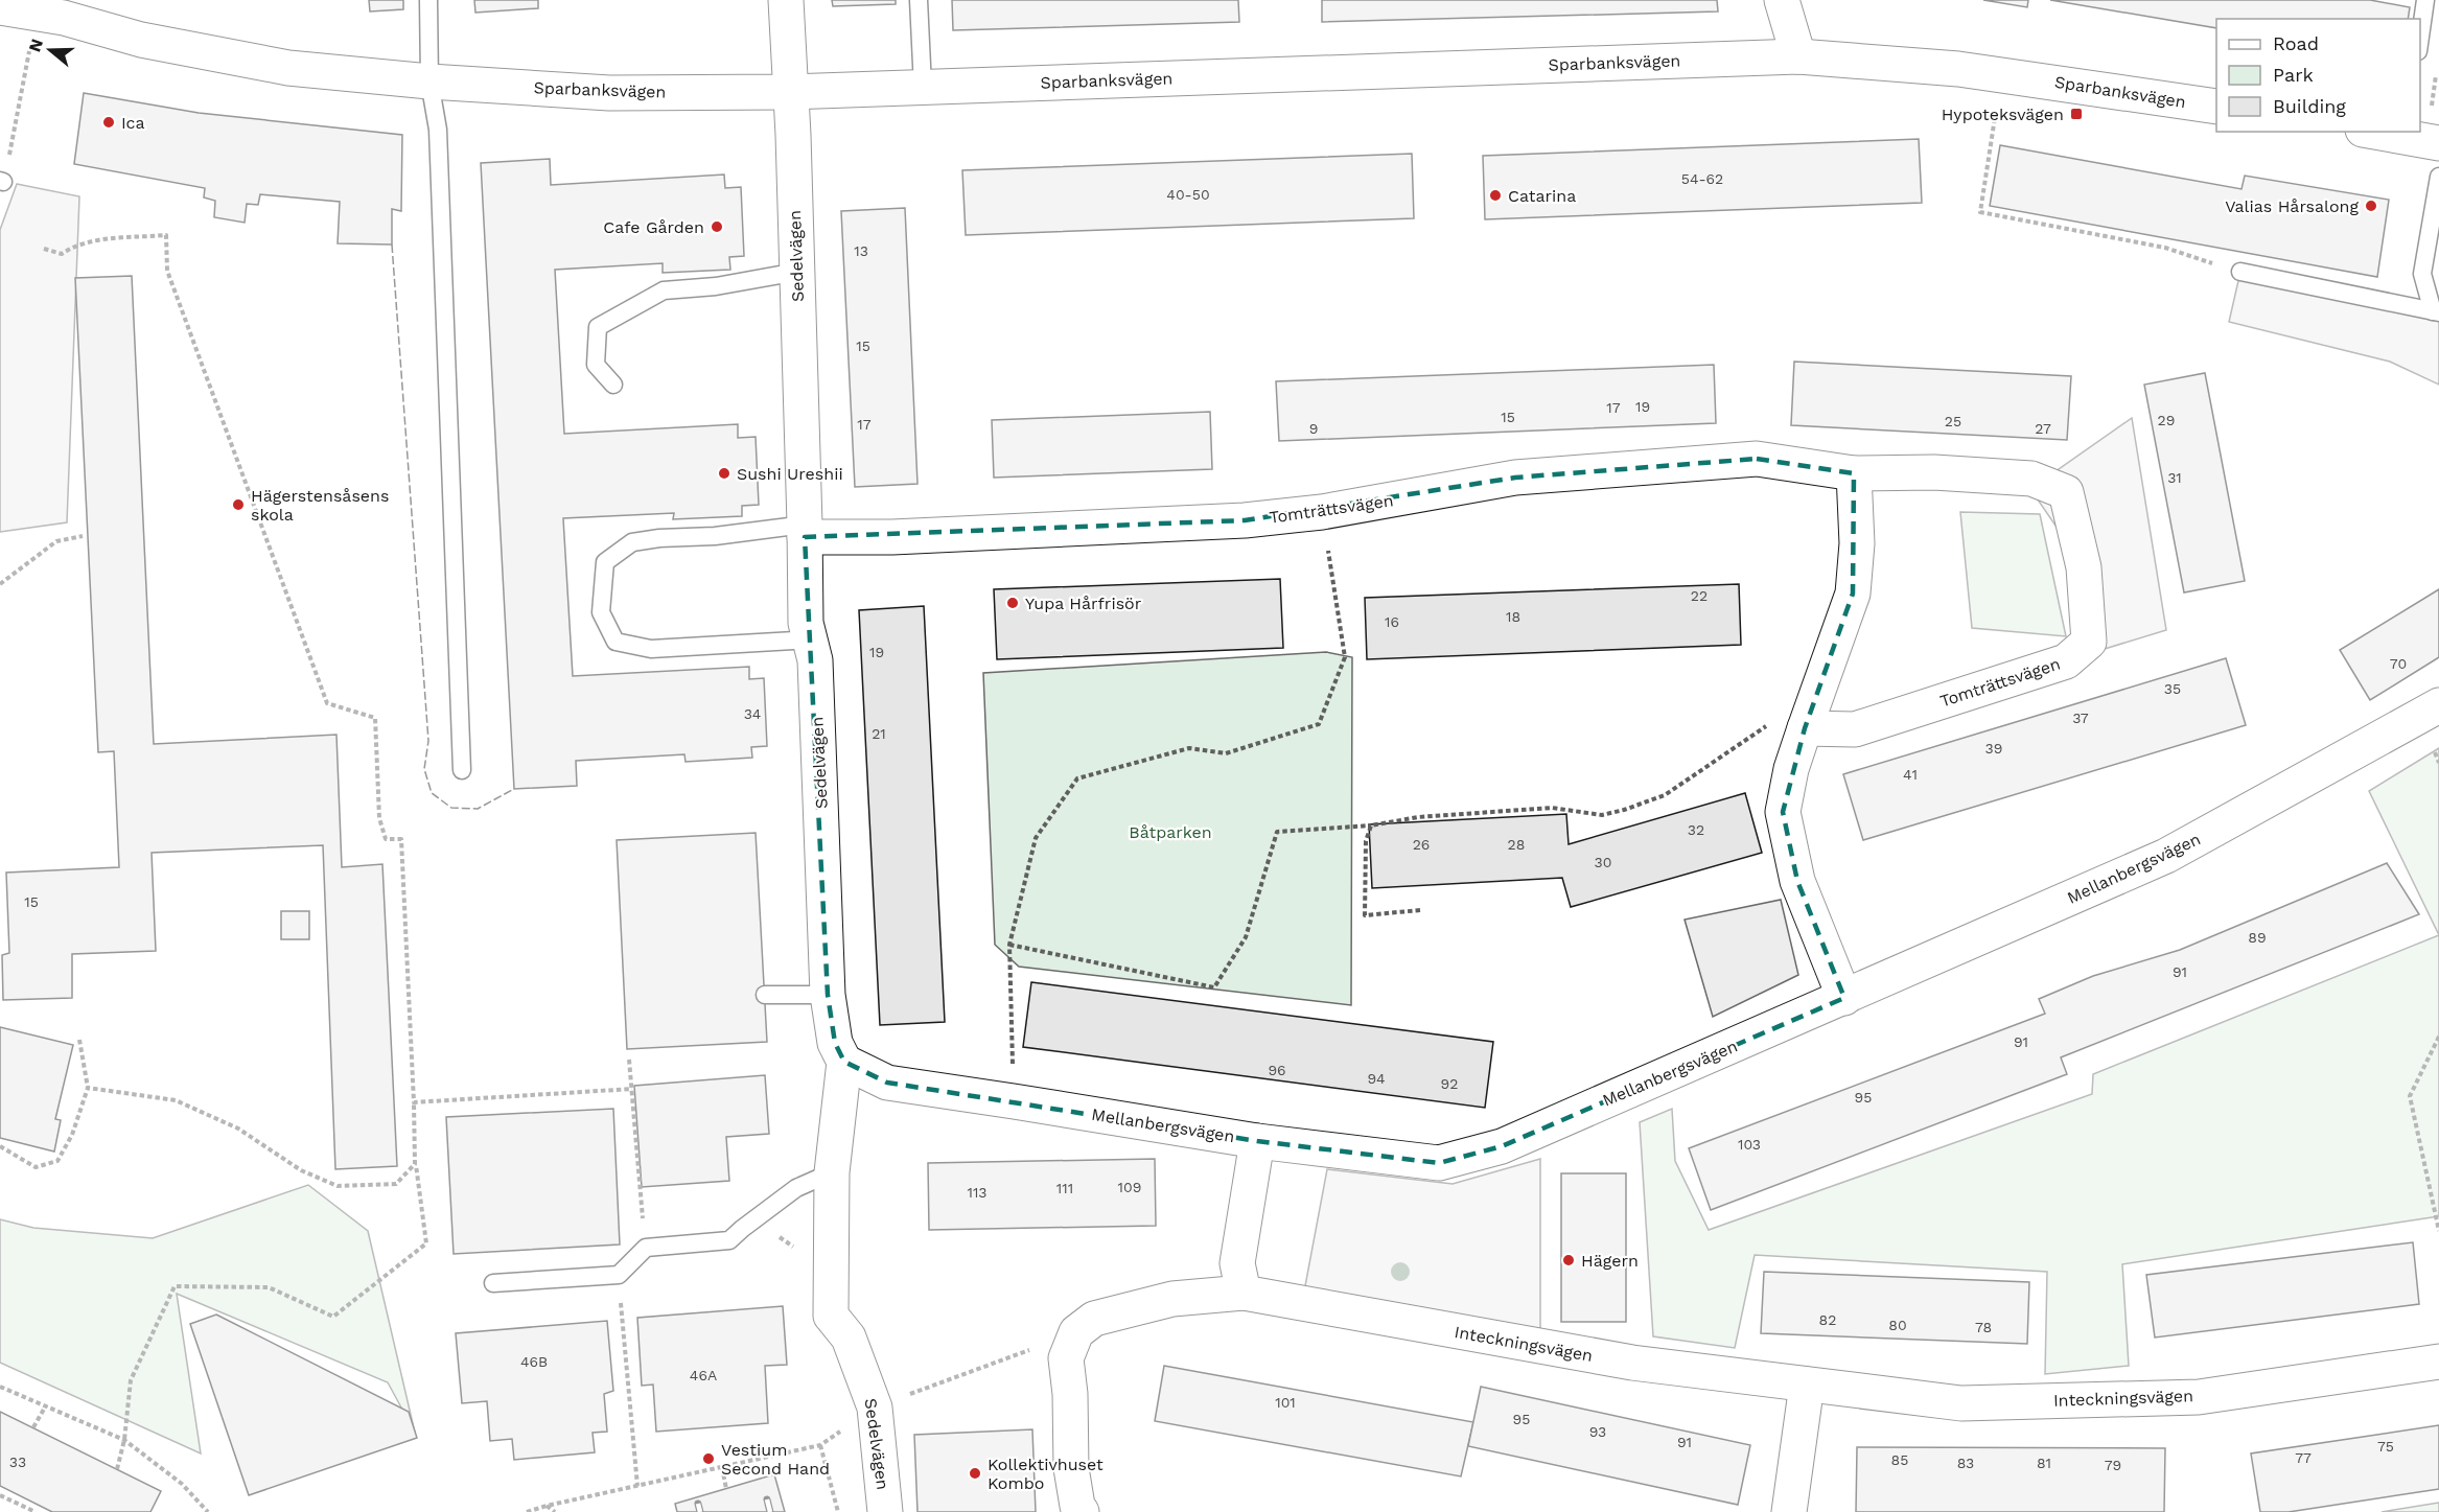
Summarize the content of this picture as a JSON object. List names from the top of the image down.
{
  "streets": {
    "street": [
      "Sparbanksvägen",
      "Sedelvägen",
      "Tomträttsvägen",
      "Mellanbergsvägen",
      "Inteckningsvägen"
    ]
  },
  "crossings": [
    ["Sparbanksvägen", "Sedelvägen"],
    ["Sedelvägen", "Tomträttsvägen"],
    ["Sedelvägen", "Mellanbergsvägen"]
  ],
  "parks": ["Båtparken"],
  "places": {
    "transit": ["Hypoteksvägen"],
    "other": [
      "Ica",
      "Catarina",
      "Valias Hårsalong",
      "Cafe Gården",
      "Sushi Ureshii",
      "Hägerstensåsens skola",
      "Yupa Hårfrisör",
      "Hägern",
      "Vestium Second Hand",
      "Kollektivhuset Kombo"
    ]
  },
  "house_numbers": [
    "54-62",
    "40-50",
    "13",
    "15",
    "19",
    "17",
    "15",
    "29",
    "25",
    "17",
    "9",
    "27",
    "31",
    "22",
    "18",
    "16",
    "19",
    "70",
    "35",
    "34",
    "37",
    "21",
    "39",
    "41",
    "32",
    "26",
    "28",
    "30",
    "15",
    "89",
    "91",
    "91",
    "96",
    "94",
    "92",
    "95",
    "103",
    "109",
    "111",
    "113",
    "82",
    "80",
    "78",
    "46B",
    "46A",
    "101",
    "95",
    "93",
    "91",
    "75",
    "77",
    "85",
    "33",
    "83",
    "81",
    "79"
  ],
  "legend": ["Road", "Park", "Building"],
  "north": "left"
}
